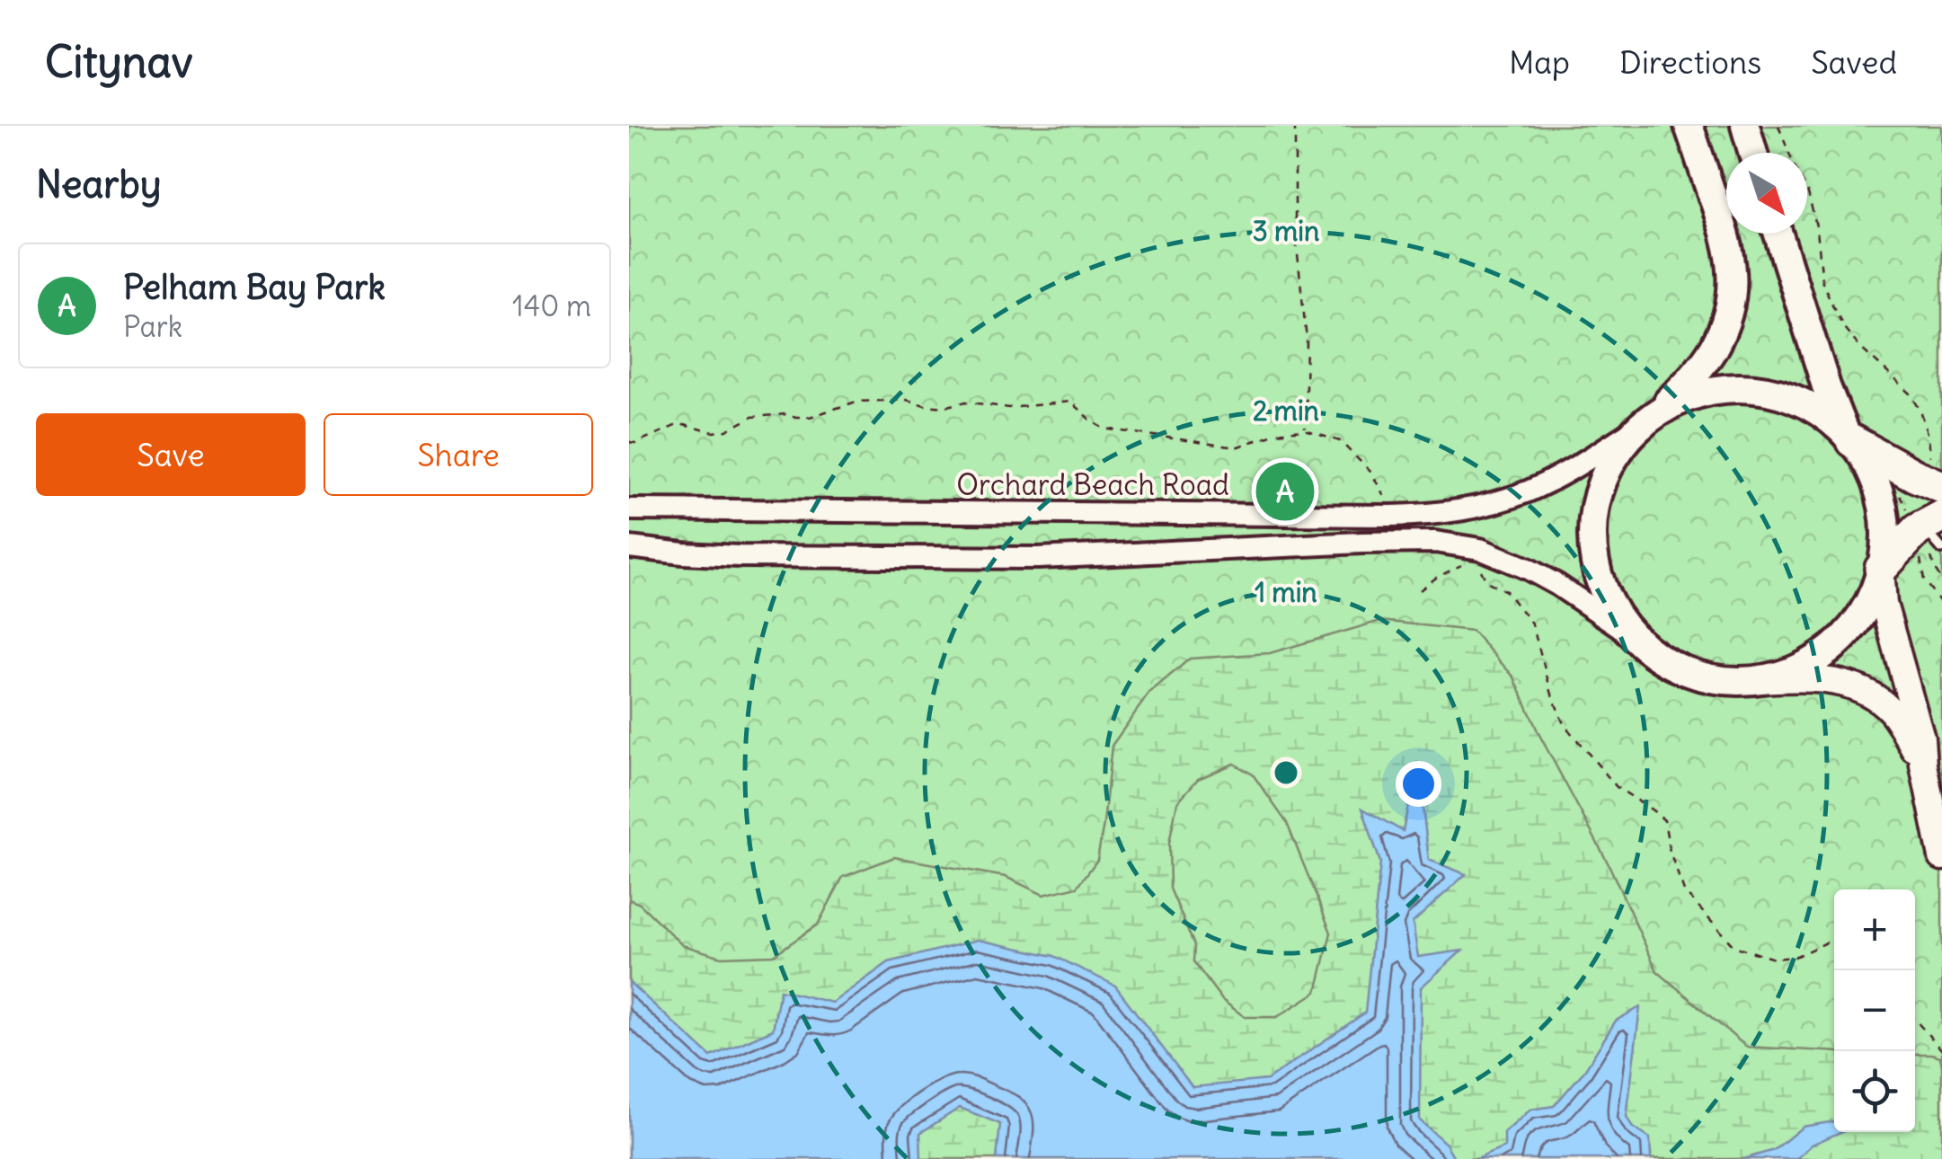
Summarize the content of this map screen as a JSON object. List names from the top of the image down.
{
  "streets": {
    "street": ["Orchard Beach Road"]
  },
  "north": "bottom right",
  "page": {
    "header": "Citynav",
    "nav": ["Map", "Directions", "Saved"],
    "heading": "Nearby",
    "list": [
      {
        "mark": "A",
        "name": "Pelham Bay Park",
        "note": "Park",
        "value": "140 m"
      }
    ],
    "buttons": ["Save", "Share"],
    "pins": "A",
    "map_buttons": ["+", "−"]
  },
  "rings": ["3 min", "2 min", "1 min"]
}
